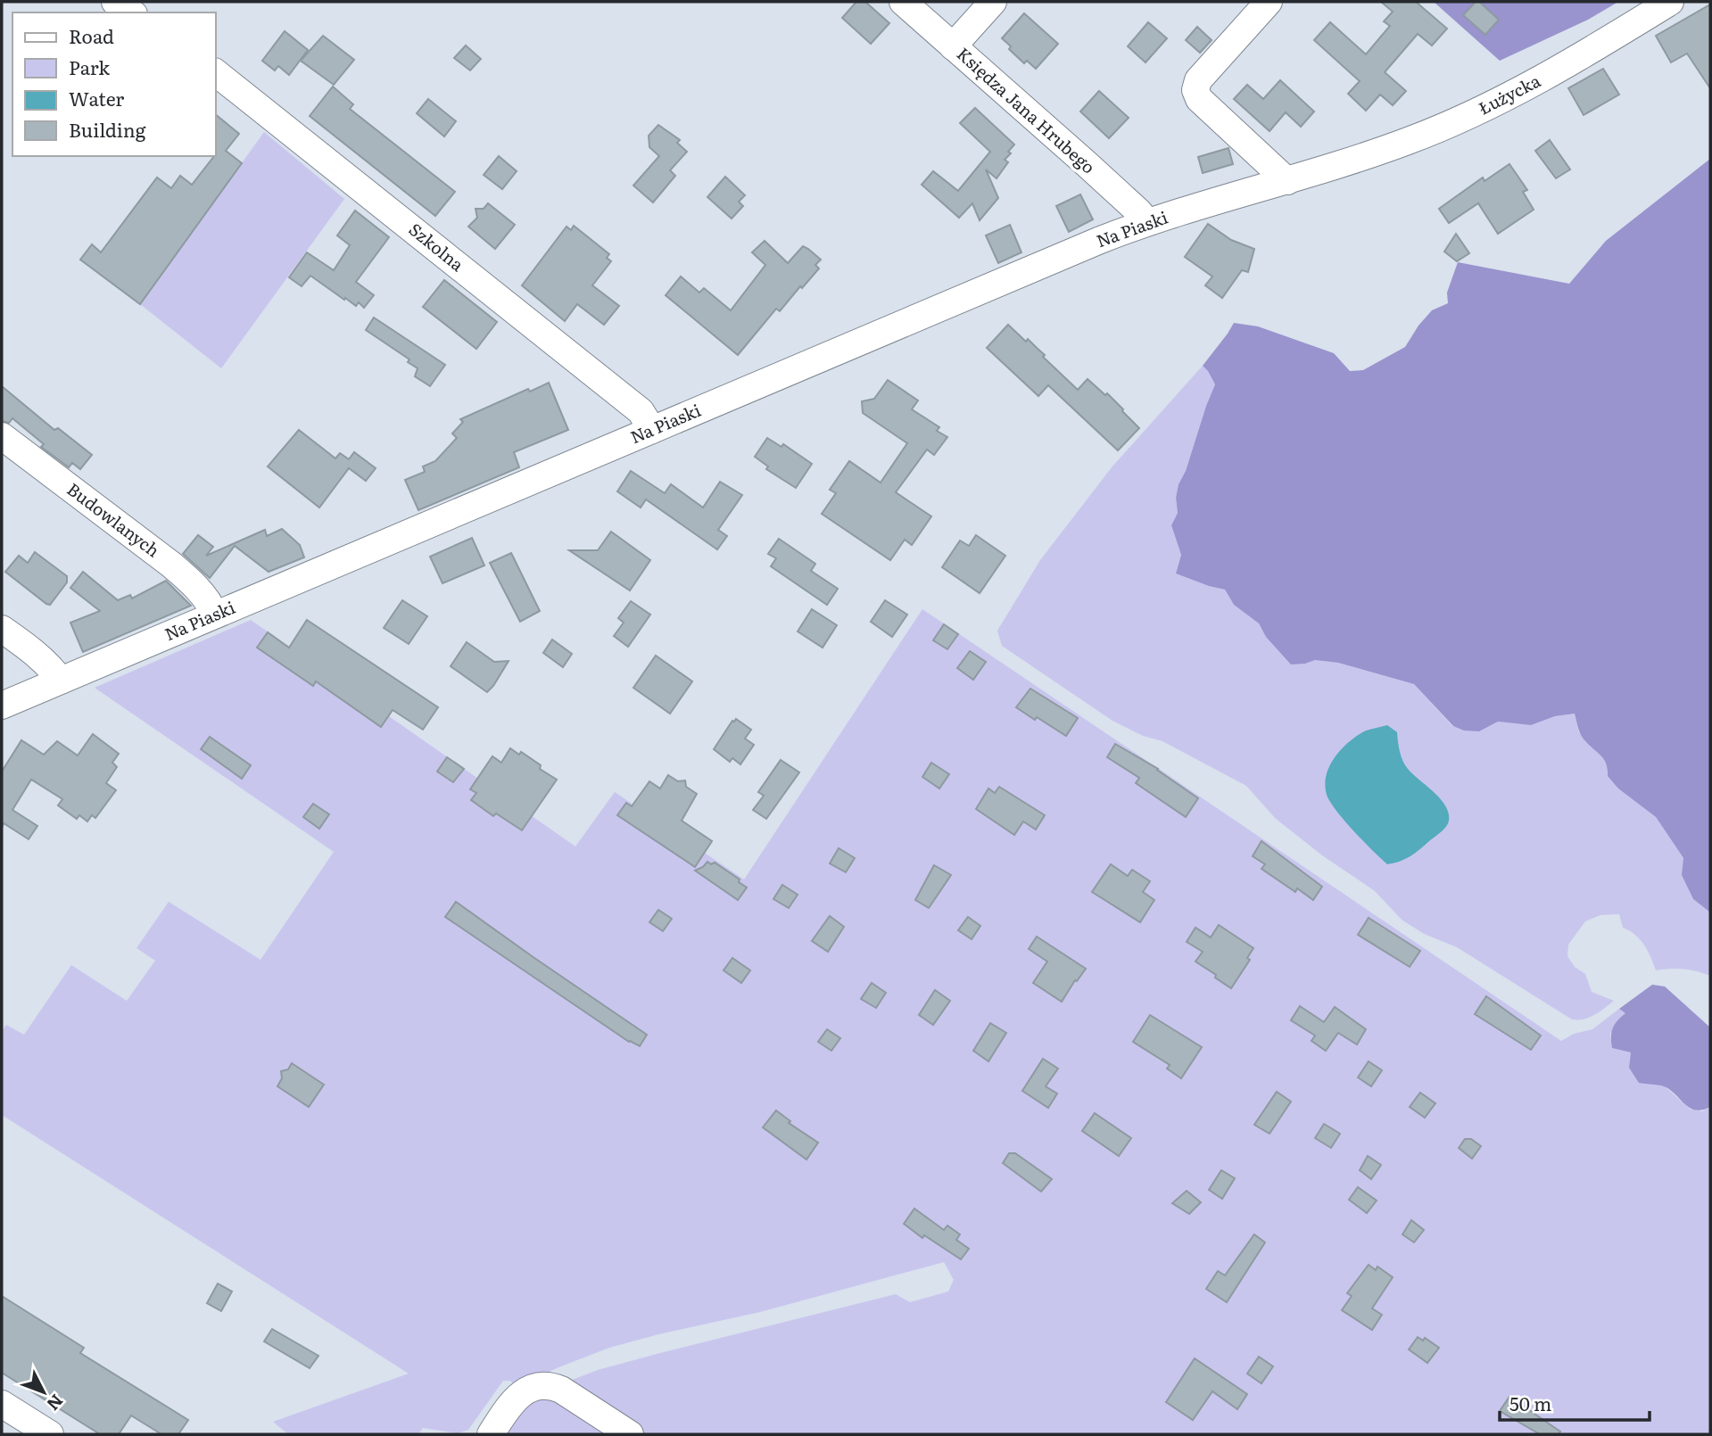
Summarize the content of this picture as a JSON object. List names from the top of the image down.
{
  "streets": {
    "street": [
      "Łużycka",
      "Księdza Jana Hrubego",
      "Na Piaski",
      "Szkolna",
      "Budowlanych"
    ]
  },
  "crossings": [
    ["Łużycka", "Na Piaski"],
    ["Księdza Jana Hrubego", "Na Piaski"],
    ["Na Piaski", "Szkolna"],
    ["Na Piaski", "Budowlanych"]
  ],
  "legend": [
    "Road",
    "Park",
    "Water",
    "Building"
  ],
  "scale_bar": "50 m",
  "north": "bottom right"
}
